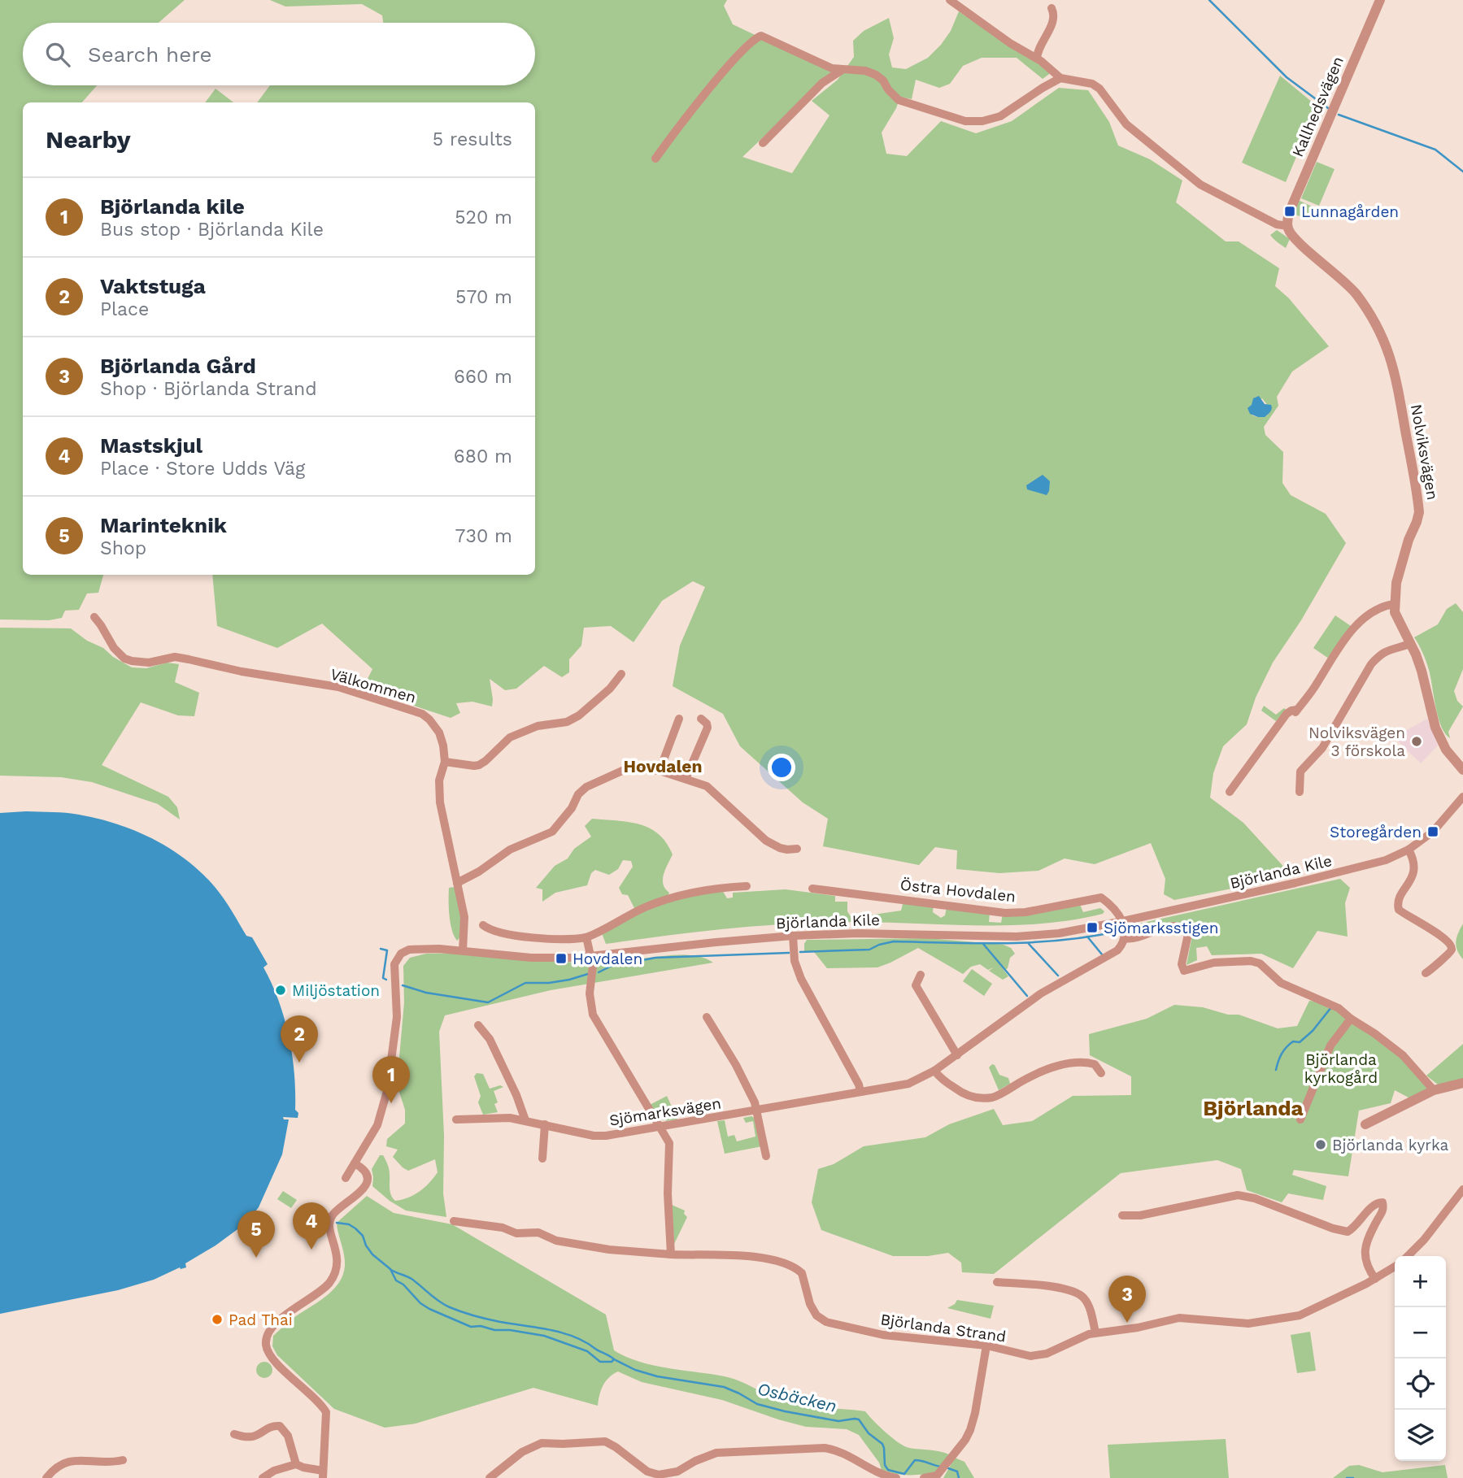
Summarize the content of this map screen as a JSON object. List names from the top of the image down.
{
  "streets": {
    "street": [
      "Kallhedsvägen",
      "Nolviksvägen",
      "Välkommen",
      "Björlanda Kile",
      "Östra Hovdalen",
      "Sjömarksvägen",
      "Björlanda Strand"
    ]
  },
  "crossings": [
    ["Kallhedsvägen", "Nolviksvägen"],
    ["Välkommen", "Björlanda Kile"],
    ["Björlanda Kile", "Östra Hovdalen"]
  ],
  "districts": ["Hovdalen", "Björlanda"],
  "water": ["Osbäcken"],
  "parks": ["Björlanda kyrkogård"],
  "places": {
    "transit": [
      "Lunnagården",
      "Storegården",
      "Sjömarksstigen",
      "Hovdalen"
    ],
    "other": [
      "Nolviksvägen 3 förskola",
      "Miljöstation",
      "Björlanda kyrka",
      "Pad Thai"
    ]
  },
  "page": {
    "search": "Search here",
    "heading": ["Nearby", "5 results"],
    "list": [
      {
        "mark": "1",
        "name": "Björlanda kile",
        "note": "Bus stop · Björlanda Kile",
        "value": "520 m"
      },
      {
        "mark": "2",
        "name": "Vaktstuga",
        "note": "Place",
        "value": "570 m"
      },
      {
        "mark": "3",
        "name": "Björlanda Gård",
        "note": "Shop · Björlanda Strand",
        "value": "660 m"
      },
      {
        "mark": "4",
        "name": "Mastskjul",
        "note": "Place · Store Udds Väg",
        "value": "680 m"
      },
      {
        "mark": "5",
        "name": "Marinteknik",
        "note": "Shop",
        "value": "730 m"
      }
    ],
    "pins": [
      "2",
      "1",
      "4",
      "5",
      "3"
    ],
    "map_buttons": ["+", "−"]
  }
}
